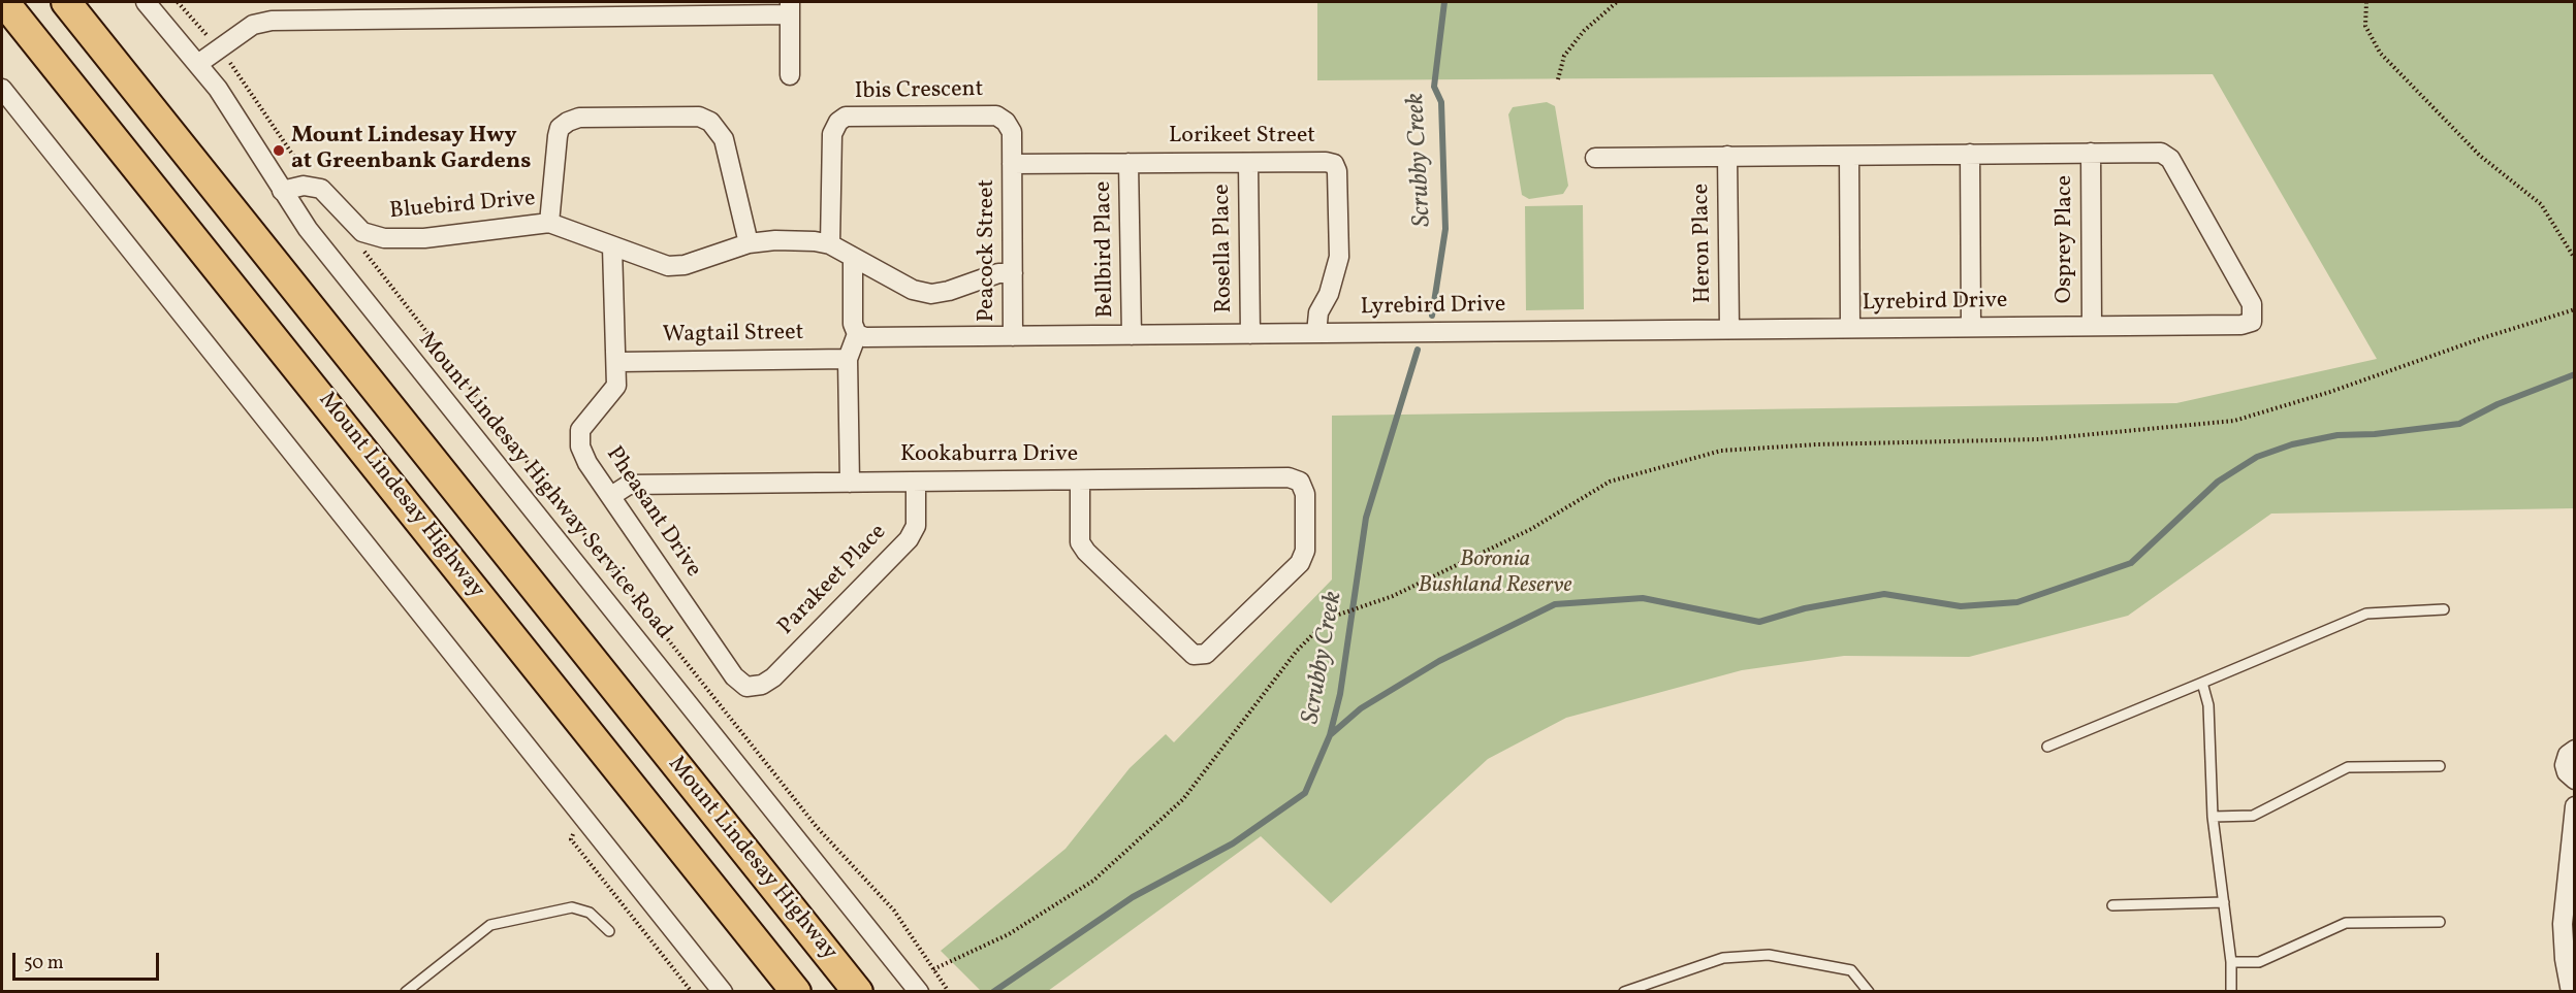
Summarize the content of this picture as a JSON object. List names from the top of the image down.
{
  "streets": {
    "highway": ["Mount Lindesay Highway"],
    "street": [
      "Ibis Crescent",
      "Lorikeet Street",
      "Bluebird Drive",
      "Osprey Place",
      "Heron Place",
      "Rosella Place",
      "Bellbird Place",
      "Peacock Street",
      "Lyrebird Drive",
      "Wagtail Street",
      "Kookaburra Drive",
      "Mount Lindesay Highway Service Road",
      "Pheasant Drive",
      "Parakeet Place"
    ]
  },
  "crossings": [
    ["Ibis Crescent", "Lorikeet Street"],
    ["Ibis Crescent", "Bluebird Drive"],
    ["Ibis Crescent", "Peacock Street"],
    ["Lorikeet Street", "Bluebird Drive"],
    ["Lorikeet Street", "Rosella Place"],
    ["Lorikeet Street", "Bellbird Place"],
    ["Lorikeet Street", "Peacock Street"],
    ["Lorikeet Street", "Lyrebird Drive"],
    ["Bluebird Drive", "Peacock Street"],
    ["Bluebird Drive", "Pheasant Drive"],
    ["Osprey Place", "Lyrebird Drive"],
    ["Heron Place", "Lyrebird Drive"],
    ["Rosella Place", "Lyrebird Drive"],
    ["Bellbird Place", "Lyrebird Drive"],
    ["Peacock Street", "Lyrebird Drive"],
    ["Wagtail Street", "Pheasant Drive"],
    ["Kookaburra Drive", "Pheasant Drive"],
    ["Kookaburra Drive", "Parakeet Place"],
    ["Pheasant Drive", "Parakeet Place"]
  ],
  "water": ["Scrubby Creek"],
  "parks": ["Boronia Bushland Reserve"],
  "places": ["Mount Lindesay Hwy at Greenbank Gardens"],
  "scale_bar": "50 m"
}
